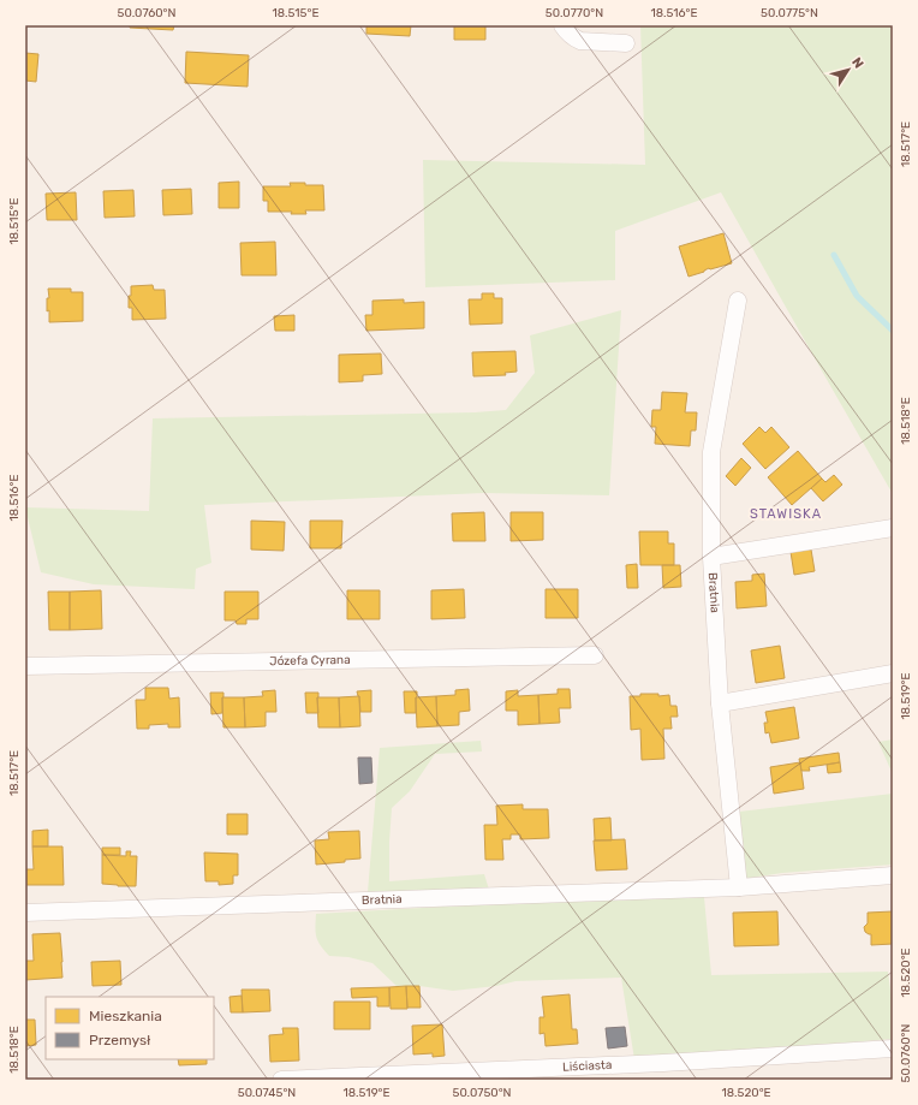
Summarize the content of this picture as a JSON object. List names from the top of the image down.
{
  "streets": {
    "street": ["Bratnia", "Józefa Cyrana", "Liściasta"]
  },
  "districts": ["STAWISKA"],
  "legend": ["Mieszkania", "Przemysł"],
  "north": "top right",
  "coordinates": [
    "50.0760°N",
    "18.515°E",
    "50.0770°N",
    "18.516°E",
    "50.0775°N",
    "18.517°E",
    "18.518°E",
    "18.519°E",
    "18.520°E",
    "50.0745°N",
    "50.0750°N"
  ]
}
